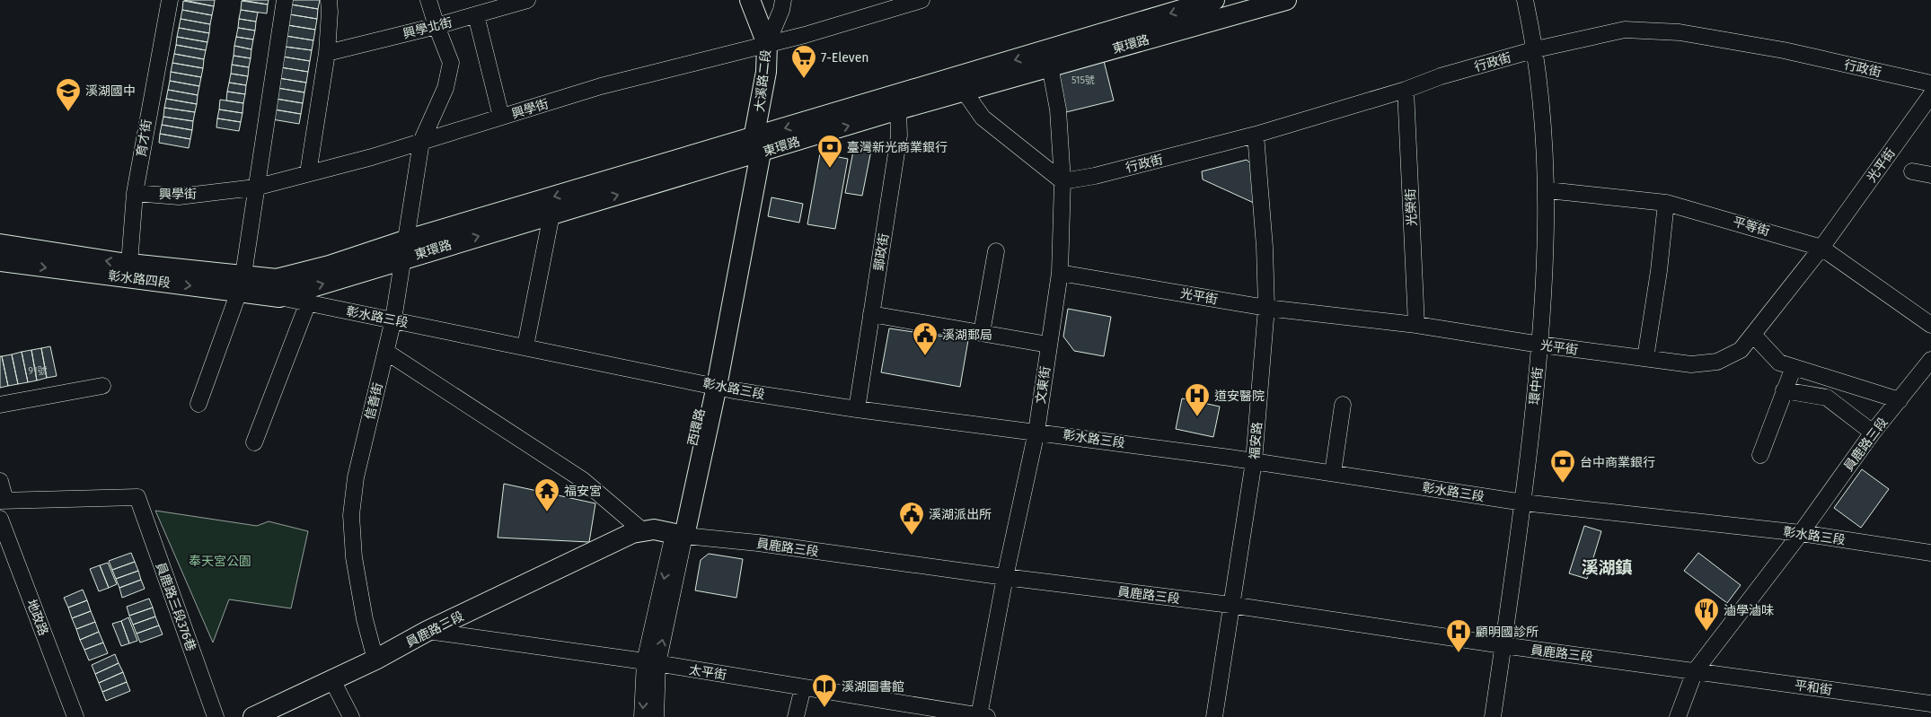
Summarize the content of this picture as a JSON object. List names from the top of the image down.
{
  "streets": {
    "main road": [
      "東環路",
      "大溪路二段",
      "彰水路四段",
      "西環路",
      "員鹿路三段"
    ],
    "street": [
      "興學北街",
      "行政街",
      "興學街",
      "育才街",
      "光平街",
      "光榮街",
      "平等街",
      "郵政街",
      "彰水路三段",
      "文東街",
      "環中街",
      "信善街",
      "福安路",
      "員鹿路三段376巷",
      "地政路",
      "太平街",
      "平和街"
    ]
  },
  "crossings": [
    ["興學北街", "信善街"],
    ["東環路", "大溪路二段"],
    ["東環路", "郵政街"],
    ["東環路", "彰水路四段"],
    ["東環路", "彰水路三段"],
    ["東環路", "文東街"],
    ["東環路", "信善街"],
    ["東環路", "西環路"],
    ["行政街", "光榮街"],
    ["行政街", "文東街"],
    ["行政街", "環中街"],
    ["行政街", "福安路"],
    ["大溪路二段", "興學街"],
    ["大溪路二段", "西環路"],
    ["興學街", "育才街"],
    ["興學街", "信善街"],
    ["育才街", "彰水路四段"],
    ["光平街", "光榮街"],
    ["光平街", "平等街"],
    ["光平街", "文東街"],
    ["光平街", "環中街"],
    ["光平街", "福安路"],
    ["平等街", "環中街"],
    ["郵政街", "彰水路三段"],
    ["彰水路四段", "彰水路三段"],
    ["彰水路三段", "文東街"],
    ["彰水路三段", "環中街"],
    ["彰水路三段", "信善街"],
    ["彰水路三段", "西環路"],
    ["彰水路三段", "福安路"],
    ["彰水路三段", "員鹿路三段"],
    ["文東街", "員鹿路三段"],
    ["文東街", "太平街"],
    ["環中街", "員鹿路三段"],
    ["信善街", "員鹿路三段"],
    ["西環路", "員鹿路三段"],
    ["西環路", "太平街"],
    ["福安路", "員鹿路三段"],
    ["員鹿路三段", "太平街"],
    ["員鹿路三段", "平和街"]
  ],
  "districts": ["溪湖鎮"],
  "parks": ["奉天宮公園"],
  "places": {
    "supermarket": ["7-Eleven"],
    "school or university": ["溪湖國中"],
    "bank": ["臺灣新光商業銀行", "台中商業銀行"],
    "public building": ["溪湖郵局", "溪湖派出所"],
    "hospital": ["道安醫院", "顧明國診所"],
    "temple": ["福安宮"],
    "restaurant": ["滷學滷味"],
    "library": ["溪湖圖書館"]
  },
  "house_numbers": ["515號", "91號"]
}
